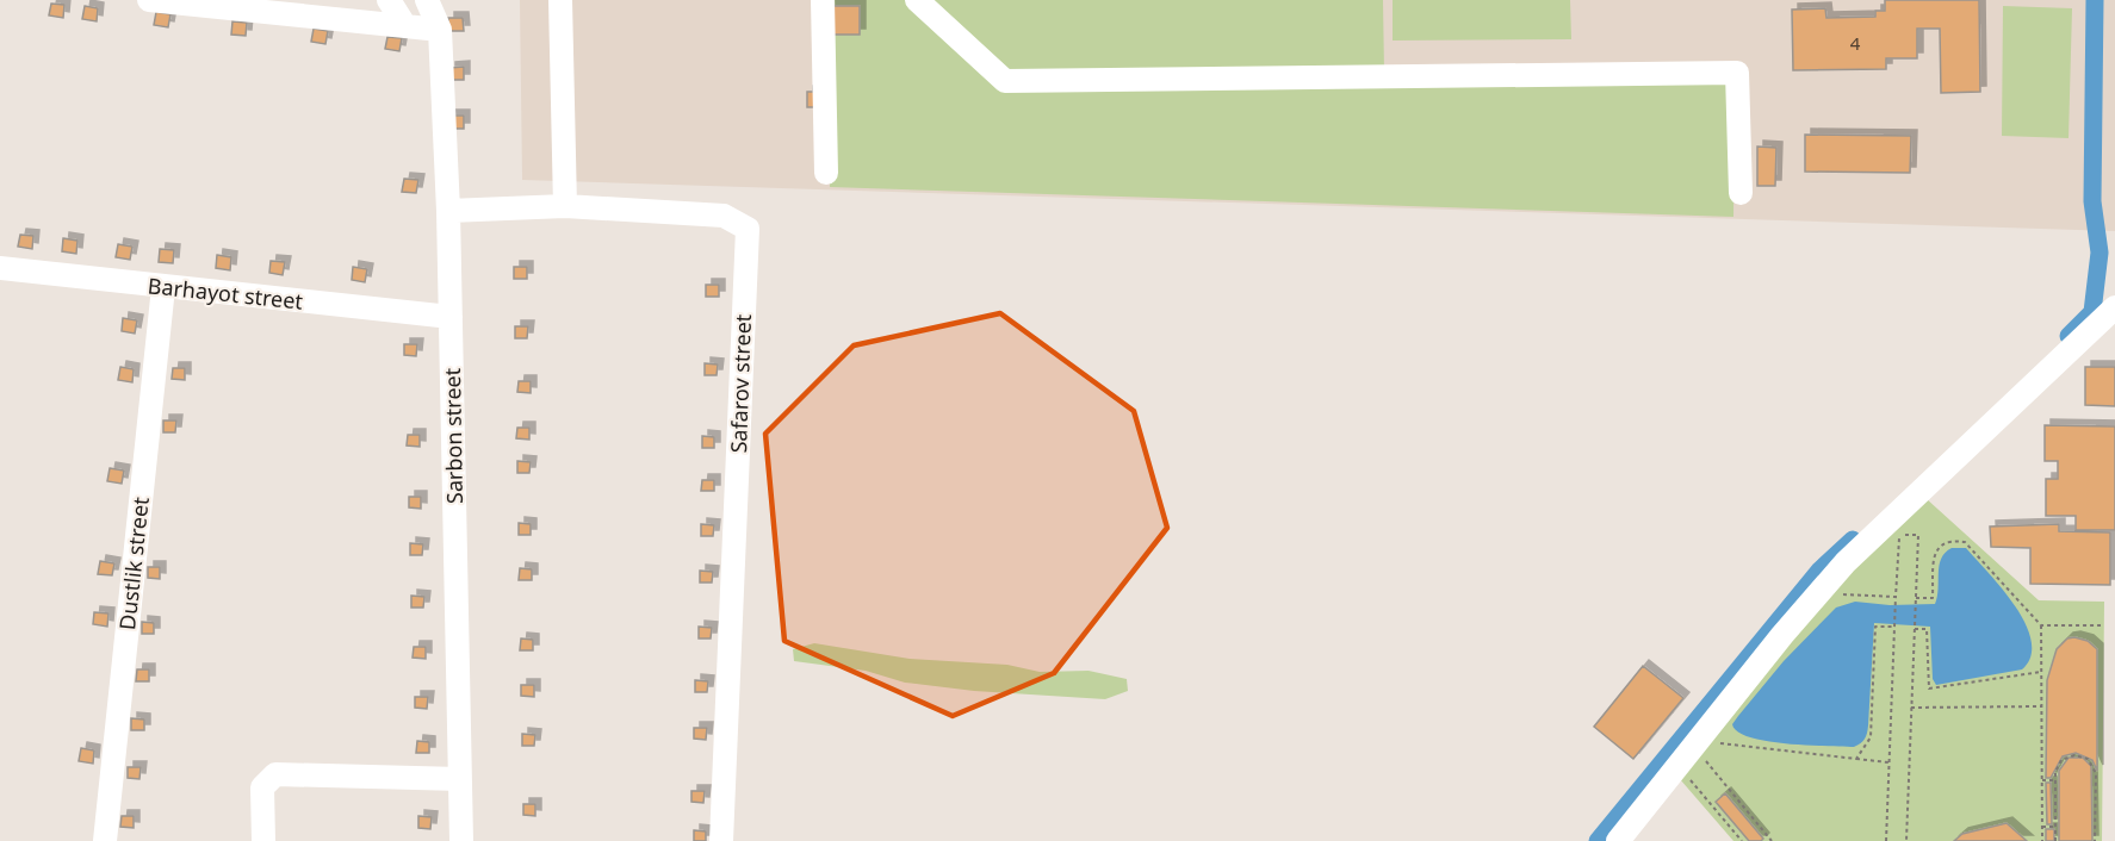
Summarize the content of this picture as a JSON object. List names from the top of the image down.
{
  "streets": {
    "street": [
      "Barhayot street",
      "Safarov street",
      "Sarbon street",
      "Dustlik street"
    ]
  },
  "crossings": [
    ["Barhayot street", "Sarbon street"],
    ["Barhayot street", "Dustlik street"],
    ["Safarov street", "Sarbon street"]
  ],
  "house_numbers": ["4"]
}
